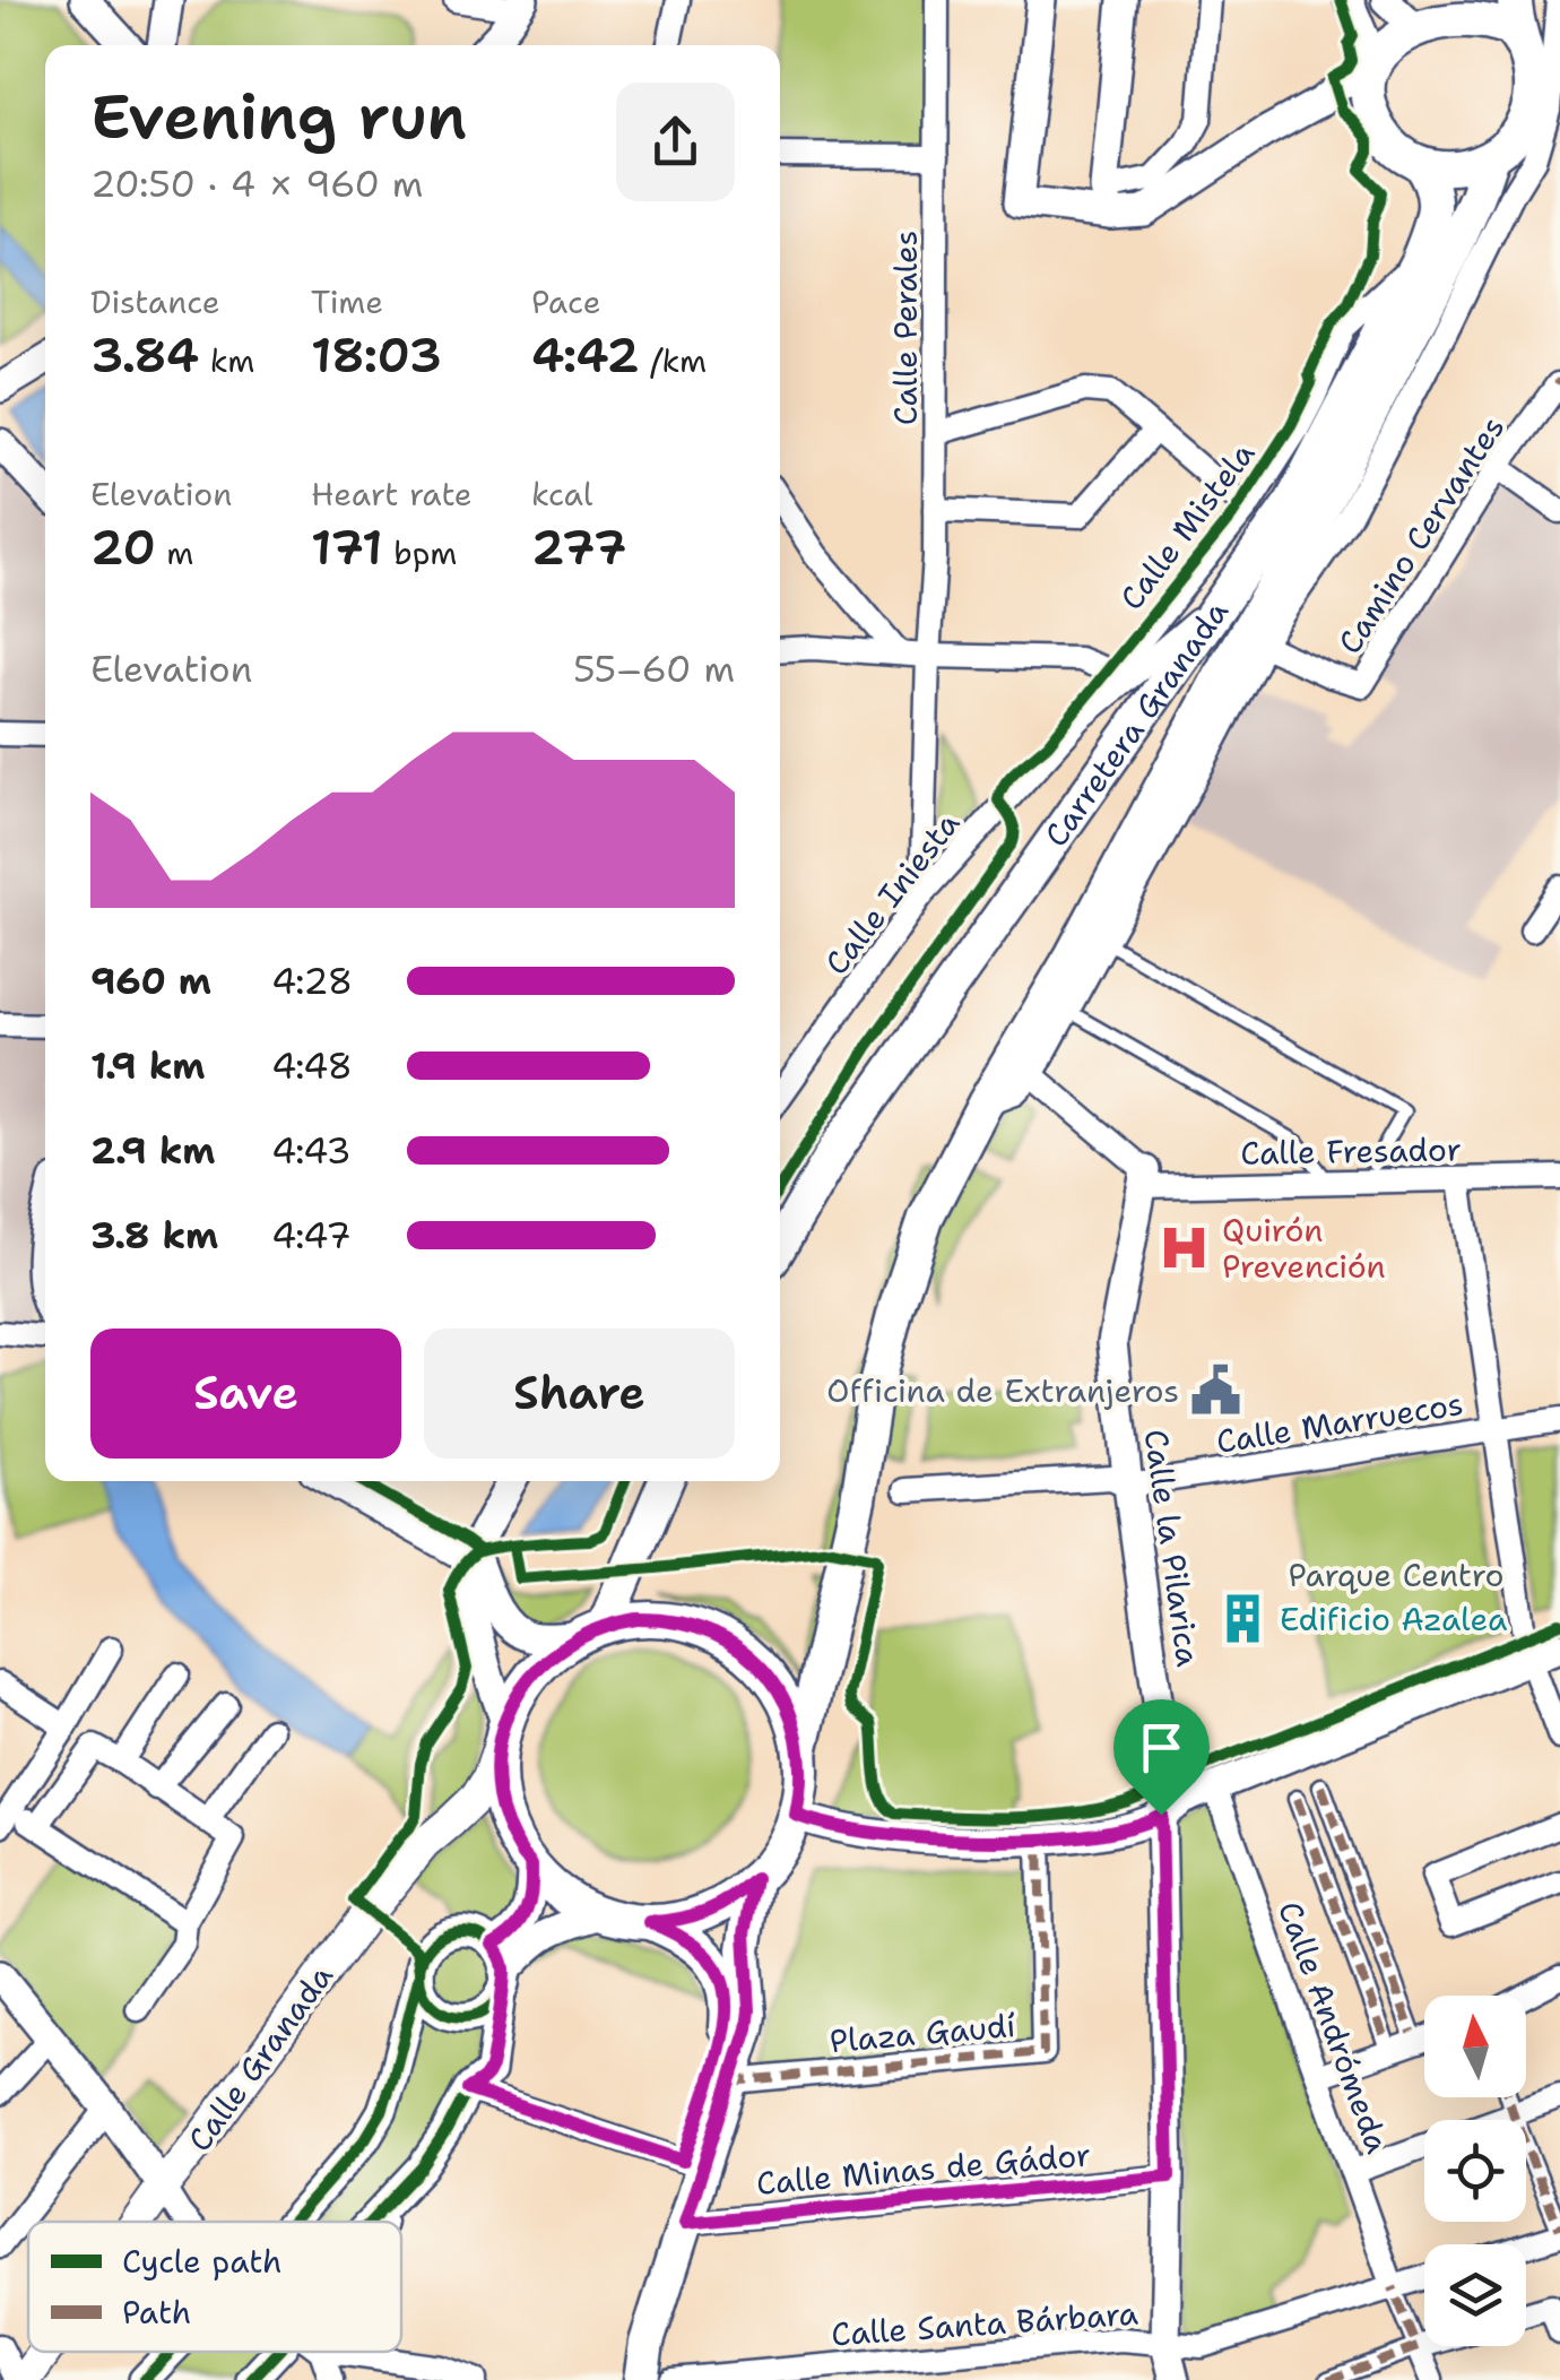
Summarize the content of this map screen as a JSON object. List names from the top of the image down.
{
  "streets": {
    "main road": ["Carretera Granada", "Calle Granada"],
    "street": [
      "Calle Perales",
      "Calle Mistela",
      "Camino Cervantes",
      "Calle Iniesta",
      "Calle Fresador",
      "Calle Marruecos",
      "Calle la Pilarica",
      "Calle Andrómeda",
      "Plaza Gaudí",
      "Calle Minas de Gádor",
      "Calle Santa Bárbara"
    ]
  },
  "crossings": [
    ["Calle Perales", "Calle Iniesta"],
    ["Calle Mistela", "Carretera Granada"],
    ["Calle Mistela", "Calle Iniesta"],
    ["Camino Cervantes", "Carretera Granada"],
    ["Carretera Granada", "Calle Iniesta"],
    ["Carretera Granada", "Calle Granada"],
    ["Calle Fresador", "Calle la Pilarica"],
    ["Calle Marruecos", "Calle la Pilarica"],
    ["Calle la Pilarica", "Calle Minas de Gádor"],
    ["Calle la Pilarica", "Calle Santa Bárbara"],
    ["Calle Andrómeda", "Calle Santa Bárbara"]
  ],
  "parks": ["Parque Centro"],
  "places": {
    "hospital": ["Quirón Prevención"],
    "public building": ["Officina de Extranjeros"],
    "building": ["Edificio Azalea"]
  },
  "legend": ["Cycle path", "Path"],
  "north": "top",
  "page": {
    "heading": ["Evening run", "20:50 · 4 × 960 m"],
    "stats": [
      ["Distance", "3.84 km"],
      ["Time", "18:03"],
      ["Pace", "4:42 /km"],
      ["Elevation", "20 m"],
      ["Heart rate", "171 bpm"],
      ["kcal", "277"]
    ],
    "chart": ["Elevation", "55–60 m"],
    "list": [
      {
        "name": "960 m",
        "note": "4:28"
      },
      {
        "name": "1.9 km",
        "note": "4:48"
      },
      {
        "name": "2.9 km",
        "note": "4:43"
      },
      {
        "name": "3.8 km",
        "note": "4:47"
      }
    ],
    "buttons": ["Save", "Share"]
  }
}
